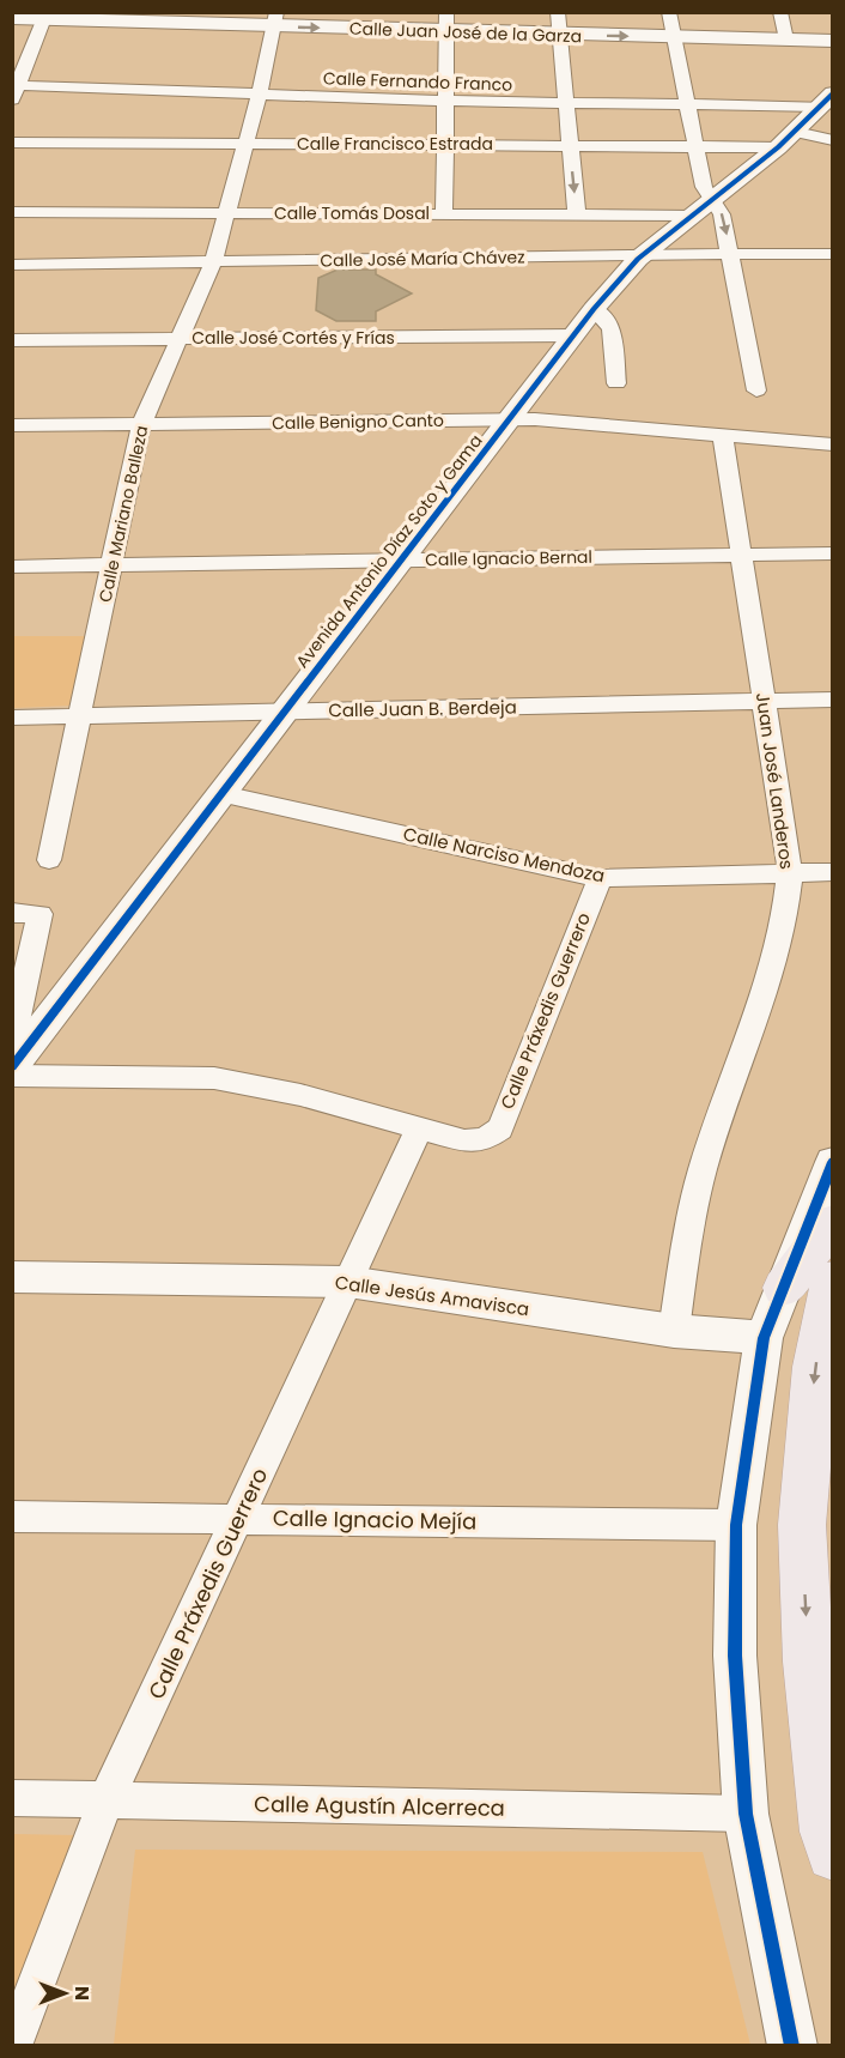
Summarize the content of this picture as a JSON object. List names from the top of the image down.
{
  "streets": {
    "street": [
      "Calle Juan José de la Garza",
      "Calle Fernando Franco",
      "Calle Francisco Estrada",
      "Calle Tomás Dosal",
      "Calle José María Chávez",
      "Calle José Cortés y Frías",
      "Calle Benigno Canto",
      "Calle Mariano Balleza",
      "Avenida Antonio Díaz Soto y Gama",
      "Calle Ignacio Bernal",
      "Calle Juan B. Berdeja",
      "Juan José Landeros",
      "Calle Narciso Mendoza",
      "Calle Práxedis Guerrero",
      "Calle Jesús Amavisca",
      "Calle Ignacio Mejía",
      "Calle Agustín Alcerreca"
    ]
  },
  "crossings": [
    ["Calle Juan José de la Garza", "Calle Mariano Balleza"],
    ["Calle Fernando Franco", "Calle Mariano Balleza"],
    ["Calle Fernando Franco", "Avenida Antonio Díaz Soto y Gama"],
    ["Calle Francisco Estrada", "Calle Mariano Balleza"],
    ["Calle Francisco Estrada", "Avenida Antonio Díaz Soto y Gama"],
    ["Calle Tomás Dosal", "Calle Mariano Balleza"],
    ["Calle Tomás Dosal", "Avenida Antonio Díaz Soto y Gama"],
    ["Calle José María Chávez", "Calle Mariano Balleza"],
    ["Calle José María Chávez", "Avenida Antonio Díaz Soto y Gama"],
    ["Calle José Cortés y Frías", "Calle Mariano Balleza"],
    ["Calle José Cortés y Frías", "Avenida Antonio Díaz Soto y Gama"],
    ["Calle Benigno Canto", "Calle Mariano Balleza"],
    ["Calle Benigno Canto", "Avenida Antonio Díaz Soto y Gama"],
    ["Calle Benigno Canto", "Juan José Landeros"],
    ["Calle Mariano Balleza", "Calle Ignacio Bernal"],
    ["Calle Mariano Balleza", "Calle Juan B. Berdeja"],
    ["Avenida Antonio Díaz Soto y Gama", "Calle Ignacio Bernal"],
    ["Avenida Antonio Díaz Soto y Gama", "Calle Juan B. Berdeja"],
    ["Avenida Antonio Díaz Soto y Gama", "Calle Narciso Mendoza"],
    ["Calle Ignacio Bernal", "Juan José Landeros"],
    ["Calle Juan B. Berdeja", "Juan José Landeros"],
    ["Juan José Landeros", "Calle Narciso Mendoza"],
    ["Juan José Landeros", "Calle Jesús Amavisca"],
    ["Calle Narciso Mendoza", "Calle Práxedis Guerrero"],
    ["Calle Práxedis Guerrero", "Calle Jesús Amavisca"],
    ["Calle Práxedis Guerrero", "Calle Ignacio Mejía"],
    ["Calle Práxedis Guerrero", "Calle Agustín Alcerreca"]
  ],
  "north": "right"
}
